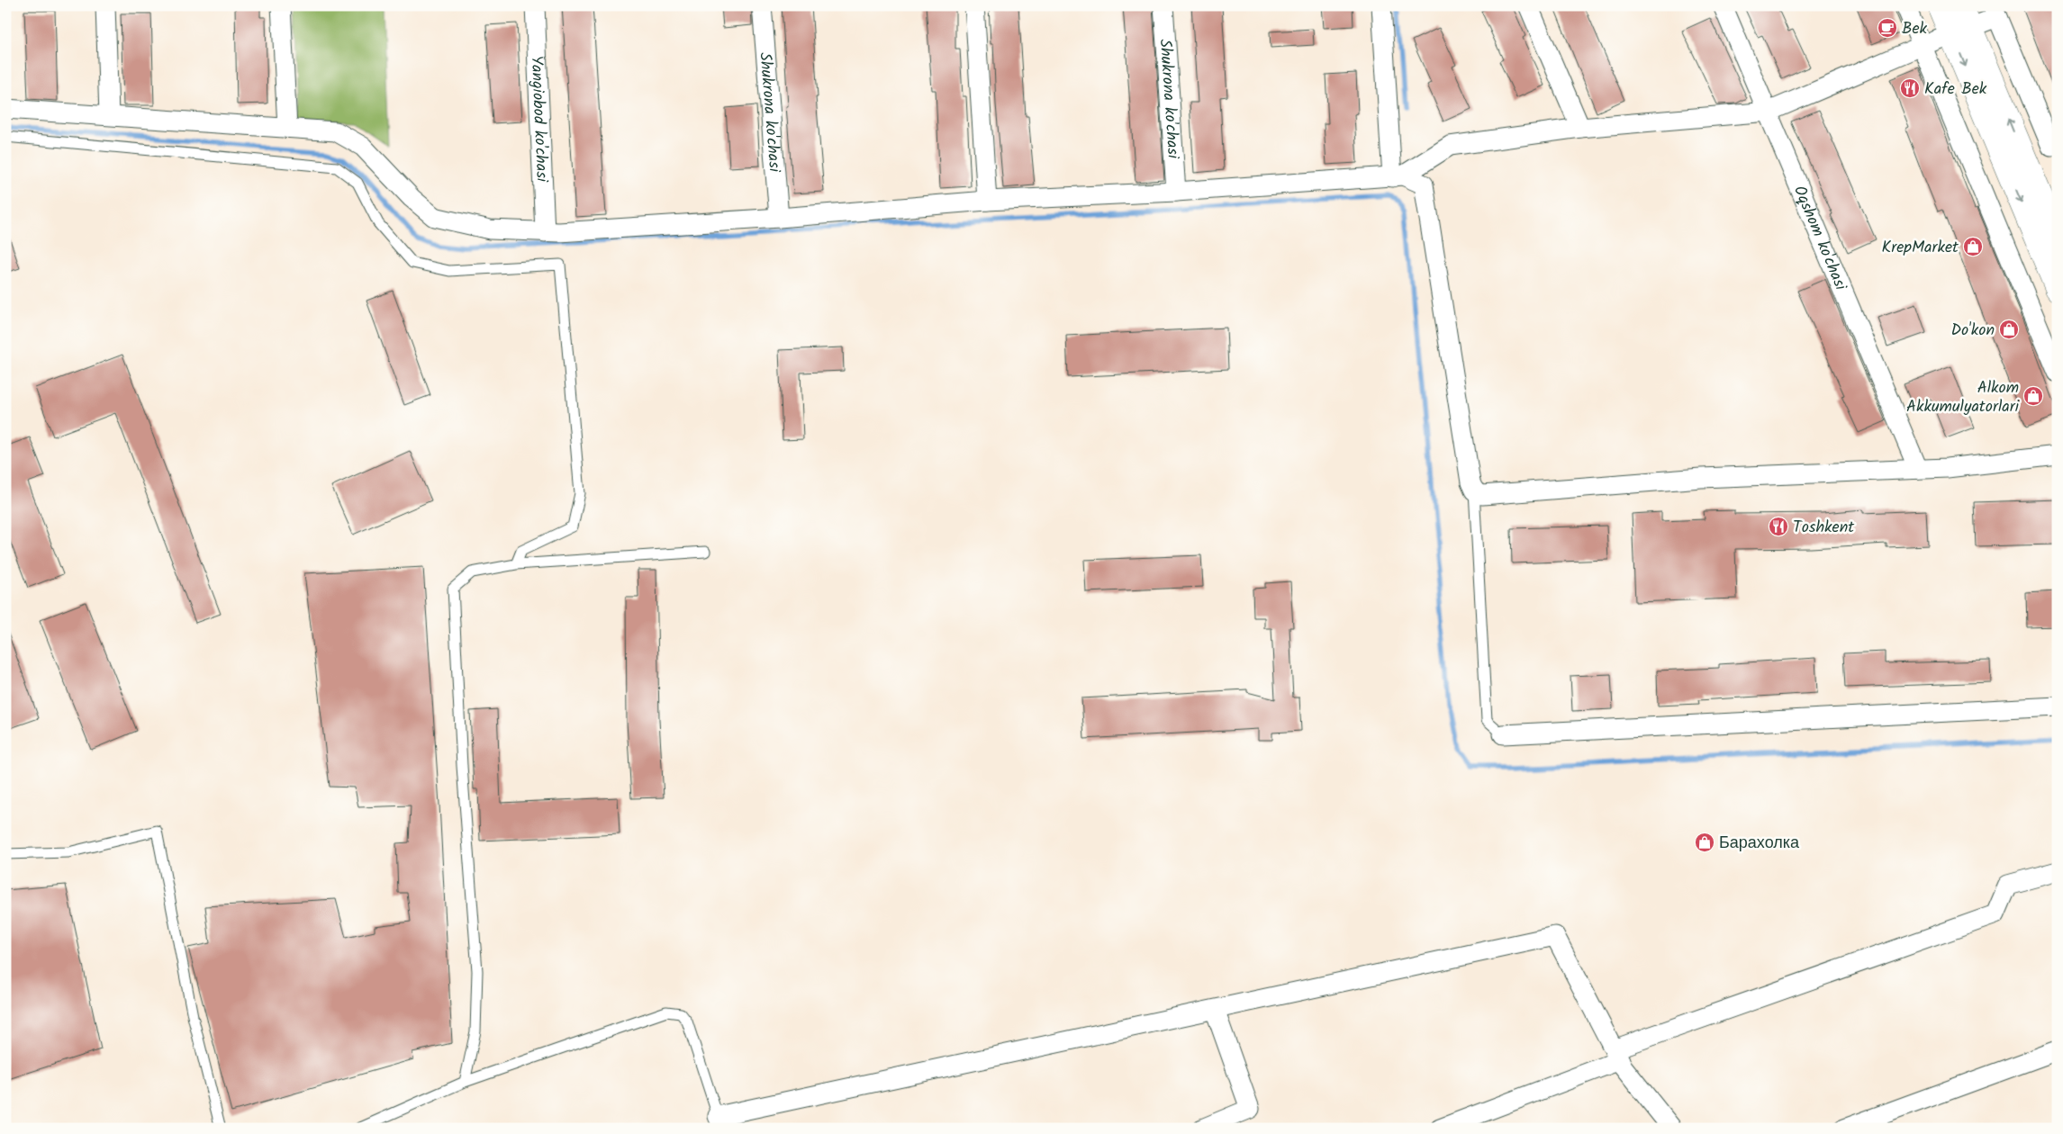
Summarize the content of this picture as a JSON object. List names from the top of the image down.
{
  "streets": {
    "street": ["Shukrona ko'chasi", "Yangiobod ko'chasi", "Oqshom ko'chasi"]
  },
  "places": {
    "cafe": ["Bek"],
    "restaurant": ["Kafe Bek", "Toshkent"],
    "shop": [
      "KrepMarket",
      "Do'kon",
      "Alkom Akkumulyatorlari",
      "Барахолка"
    ]
  }
}
